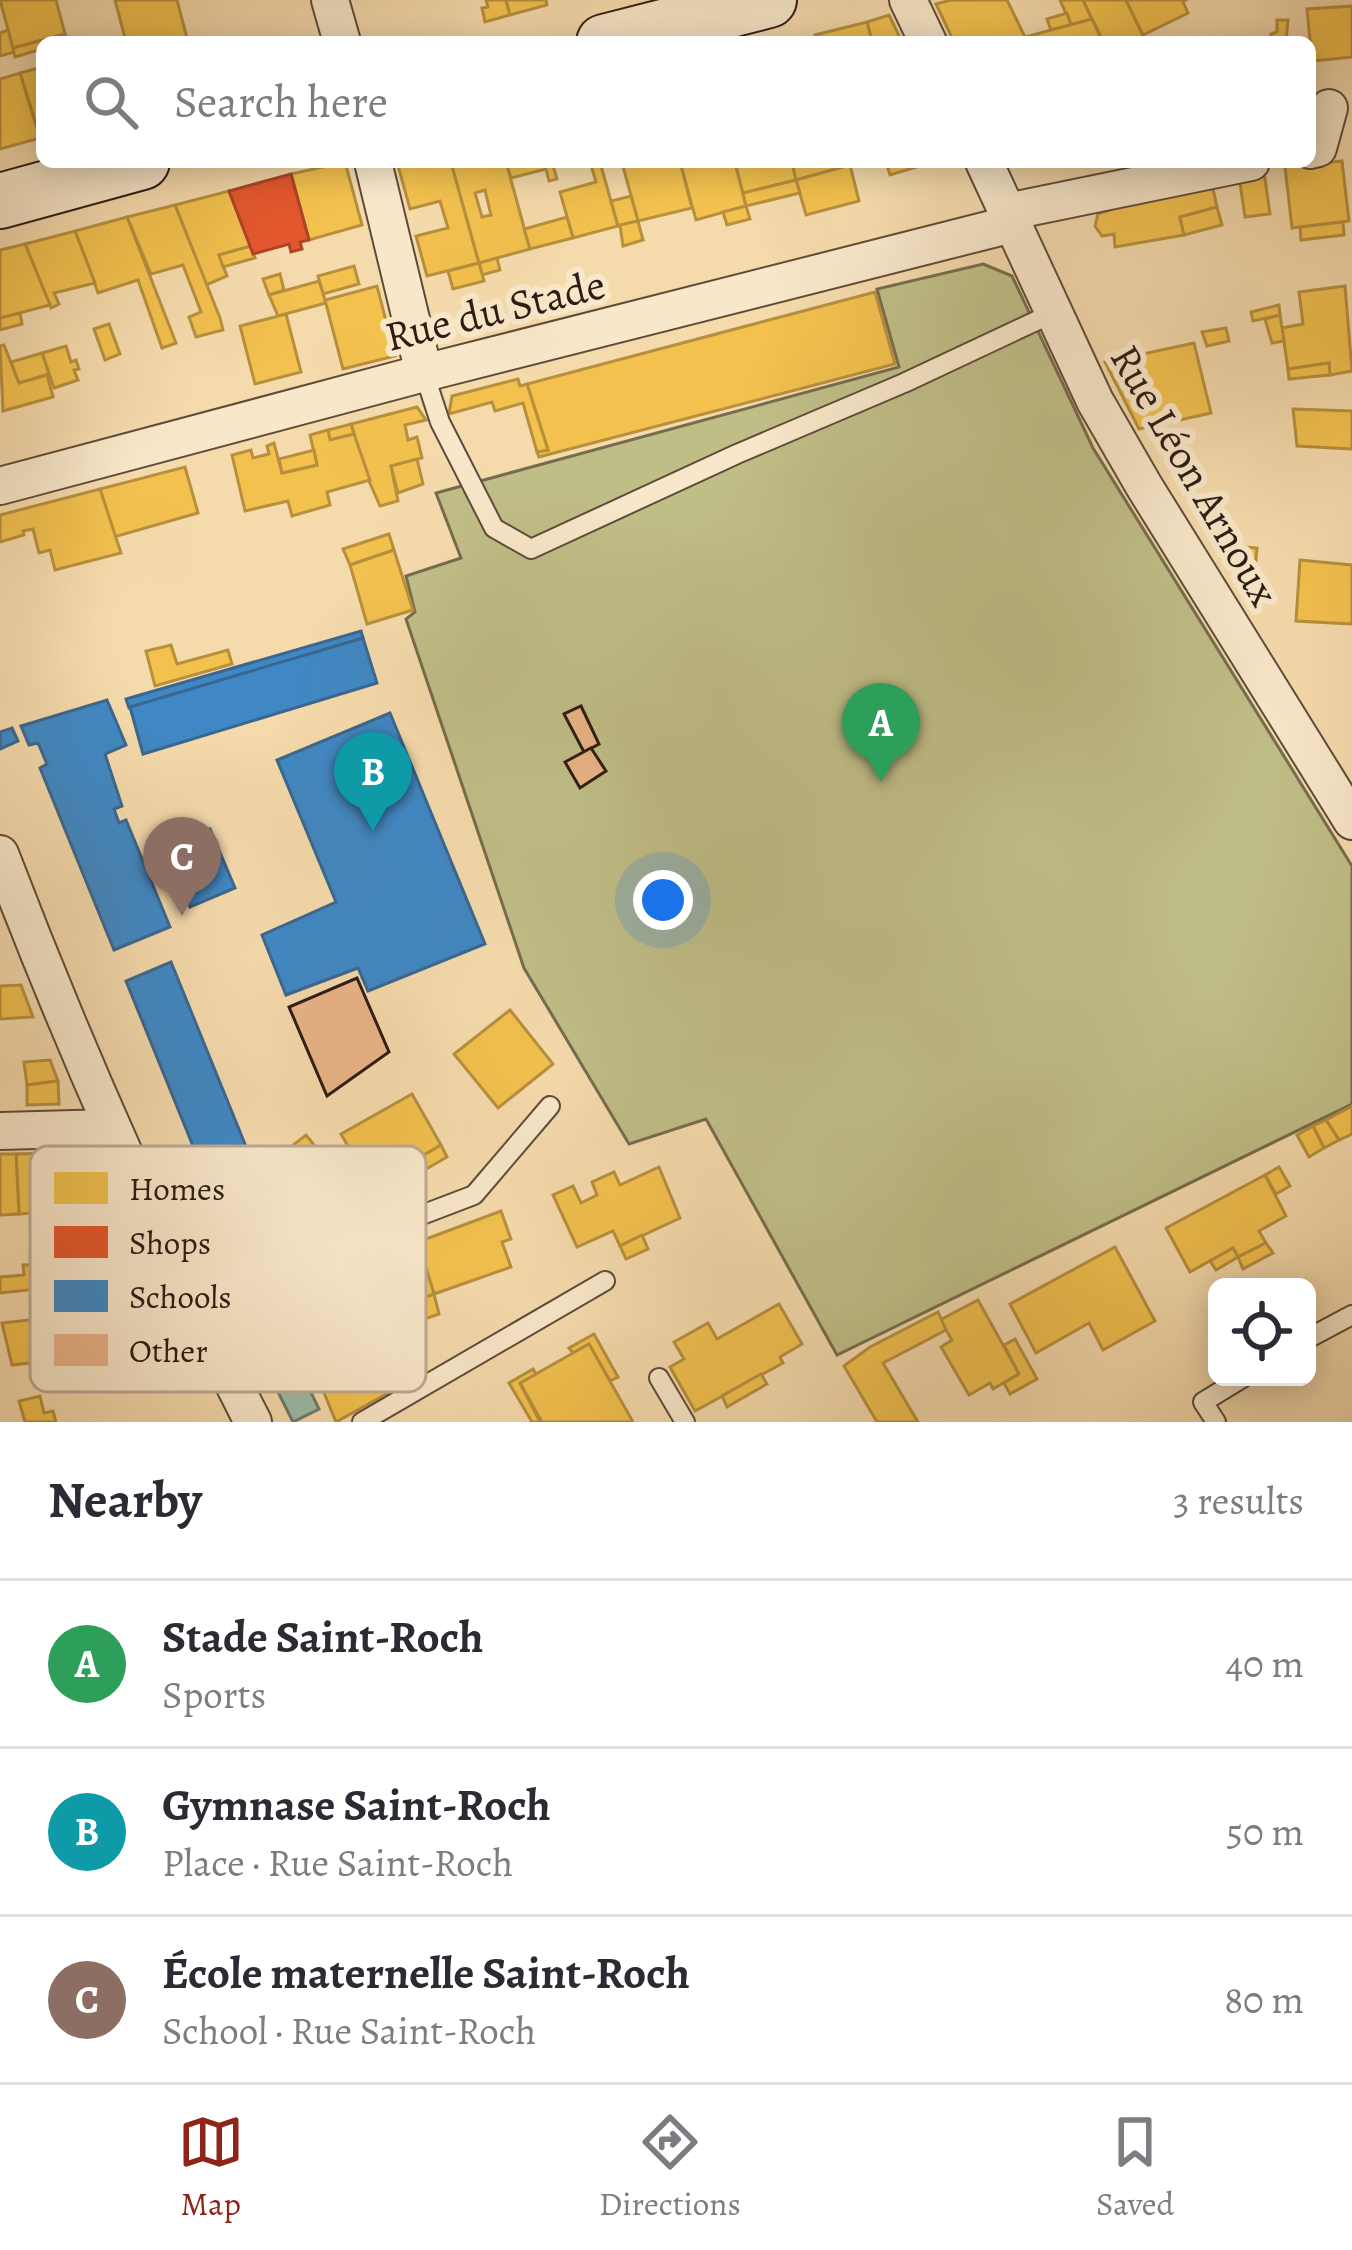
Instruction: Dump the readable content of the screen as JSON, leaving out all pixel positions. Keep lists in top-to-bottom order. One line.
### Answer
{"streets":{"street":["Rue du Stade","Rue Léon Arnoux"]},"crossings":[["Rue du Stade","Rue Léon Arnoux"]],"legend":["Homes","Shops","Schools","Other"],"page":{"search":"Search here","pins":["A","B","C"],"heading":["Nearby","3 results"],"list":[{"mark":"A","name":"Stade Saint-Roch","note":"Sports","value":"40 m"},{"mark":"B","name":"Gymnase Saint-Roch","note":"Place · Rue Saint-Roch","value":"50 m"},{"mark":"C","name":"École maternelle Saint-Roch","note":"School · Rue Saint-Roch","value":"80 m"}],"nav":["Map","Directions","Saved"]}}
